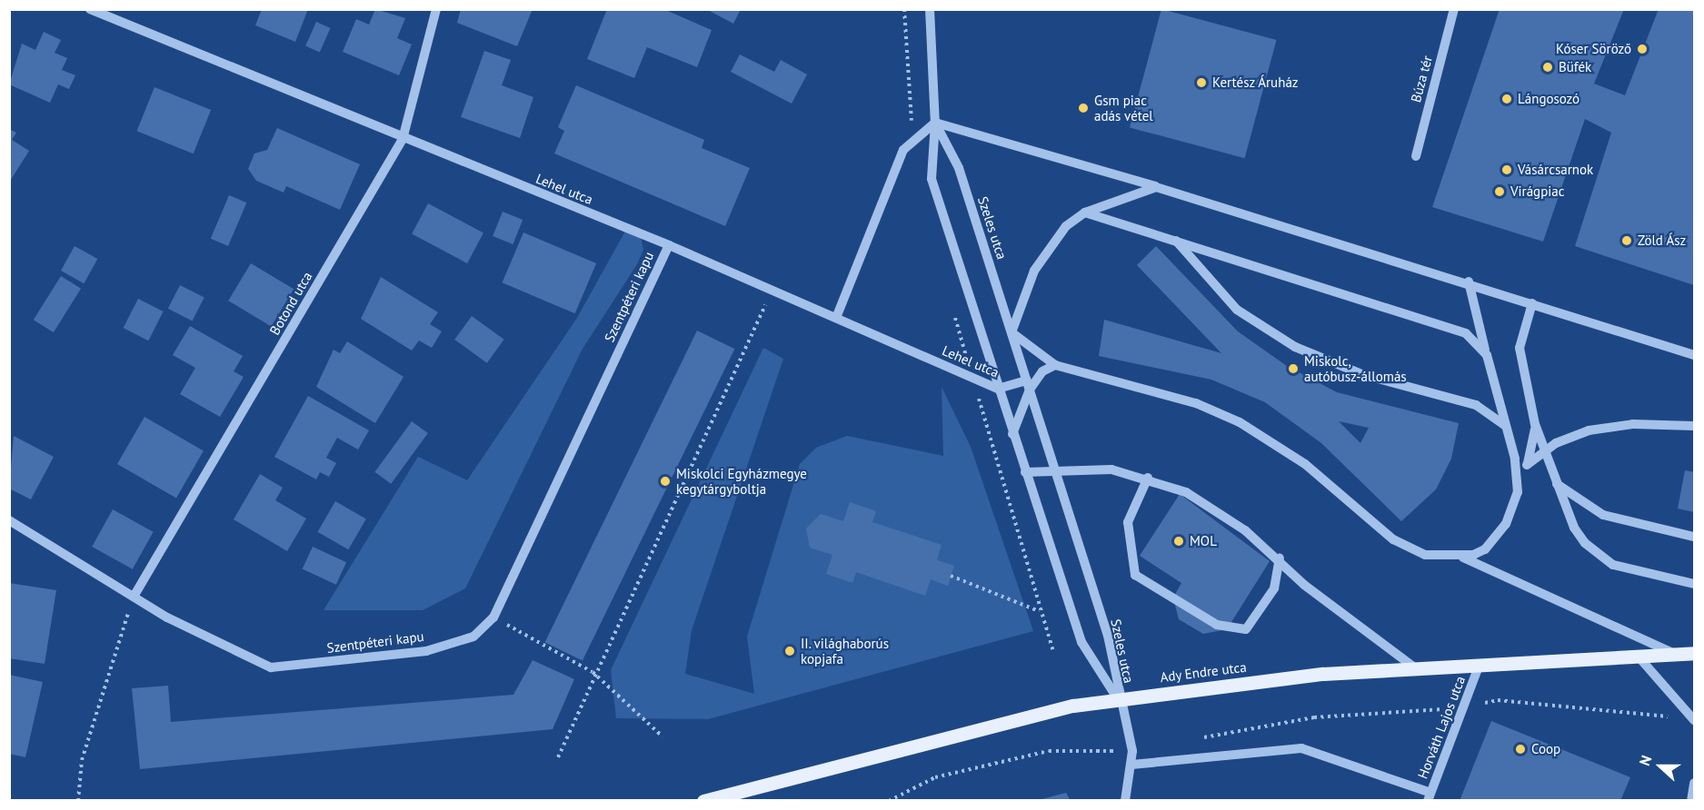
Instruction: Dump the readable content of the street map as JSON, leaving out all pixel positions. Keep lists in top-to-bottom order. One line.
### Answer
{"streets":{"main road":["Ady Endre utca"],"street":["Búza tér","Lehel utca","Szeles utca","Szentpéteri kapu","Botond utca","Horváth Lajos utca"]},"crossings":[["Lehel utca","Szeles utca"],["Lehel utca","Szentpéteri kapu"],["Lehel utca","Botond utca"],["Szeles utca","Ady Endre utca"],["Szentpéteri kapu","Botond utca"],["Ady Endre utca","Horváth Lajos utca"]],"places":["Kóser Söröző","Büfék","Kertész Áruház","Lángosozó","Gsm piac adás vétel","Vásárcsarnok","Virágpiac","Zöld Ász","Miskolc, autóbusz-állomás","Miskolci Egyházmegye kegytárgyboltja","MOL","II. világhaborús kopjafa","Coop"],"north":"left"}
